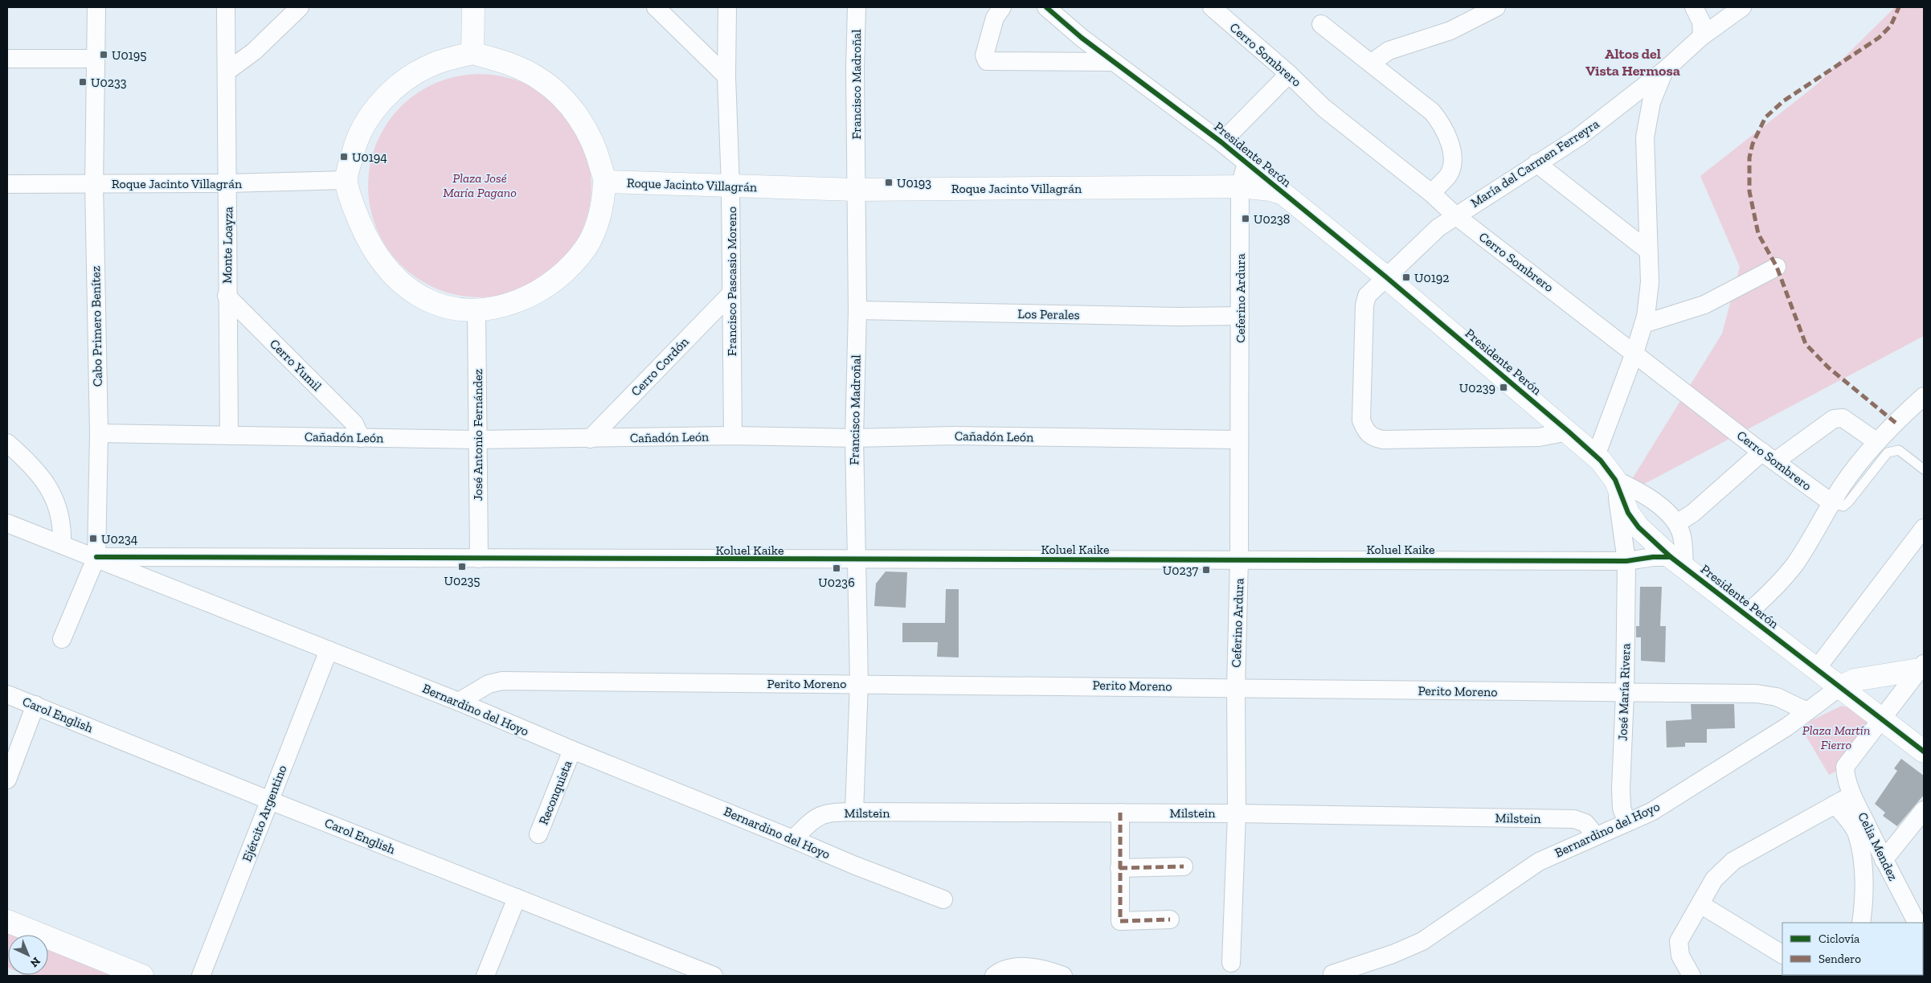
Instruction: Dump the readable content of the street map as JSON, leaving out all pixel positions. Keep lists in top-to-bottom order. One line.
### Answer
{"streets":{"street":["Cerro Sombrero","Francisco Madroñal","Presidente Perón","María del Carmen Ferreyra","Roque Jacinto Villagrán","Monte Loayza","Francisco Pascasio Moreno","Ceferino Ardura","Los Perales","Cabo Primero Benítez","Cerro Yumil","Cerro Cordón","José Antonio Fernández","Cañadón León","Koluel Kaike","Perito Moreno","José María Rivera","Bernardino del Hoyo","Carol English","Reconquista","Milstein","Ejército Argentino","Celia Mendez"]},"crossings":[["Cerro Sombrero","María del Carmen Ferreyra"],["Francisco Madroñal","Roque Jacinto Villagrán"],["Francisco Madroñal","Los Perales"],["Francisco Madroñal","Cañadón León"],["Francisco Madroñal","Koluel Kaike"],["Francisco Madroñal","Perito Moreno"],["Francisco Madroñal","Milstein"],["Presidente Perón","María del Carmen Ferreyra"],["Presidente Perón","Roque Jacinto Villagrán"],["Presidente Perón","Ceferino Ardura"],["Presidente Perón","Koluel Kaike"],["Presidente Perón","José María Rivera"],["Presidente Perón","Bernardino del Hoyo"],["Presidente Perón","Celia Mendez"],["Roque Jacinto Villagrán","Monte Loayza"],["Roque Jacinto Villagrán","Francisco Pascasio Moreno"],["Roque Jacinto Villagrán","Ceferino Ardura"],["Roque Jacinto Villagrán","Cabo Primero Benítez"],["Monte Loayza","Cerro Yumil"],["Monte Loayza","Cañadón León"],["Francisco Pascasio Moreno","Cerro Cordón"],["Francisco Pascasio Moreno","Cañadón León"],["Ceferino Ardura","Los Perales"],["Ceferino Ardura","Cañadón León"],["Ceferino Ardura","Koluel Kaike"],["Ceferino Ardura","Perito Moreno"],["Ceferino Ardura","Milstein"],["Cabo Primero Benítez","Cañadón León"],["Cabo Primero Benítez","Koluel Kaike"],["Cabo Primero Benítez","Bernardino del Hoyo"],["Cerro Yumil","Cañadón León"],["Cerro Cordón","Cañadón León"],["José Antonio Fernández","Cañadón León"],["José Antonio Fernández","Koluel Kaike"],["Koluel Kaike","José María Rivera"],["Koluel Kaike","Bernardino del Hoyo"],["Perito Moreno","José María Rivera"],["Perito Moreno","Bernardino del Hoyo"],["José María Rivera","Bernardino del Hoyo"],["Bernardino del Hoyo","Reconquista"],["Bernardino del Hoyo","Milstein"],["Bernardino del Hoyo","Ejército Argentino"],["Carol English","Ejército Argentino"]],"districts":["Altos del Vista Hermosa"],"parks":["Plaza José María Pagano","Plaza Martín Fierro"],"places":{"transit":["U0195","U0233","U0194","U0193","U0238","U0192","U0239","U0234","U0235","U0236","U0237"]},"legend":["Ciclovía","Sendero"],"north":"bottom right"}
